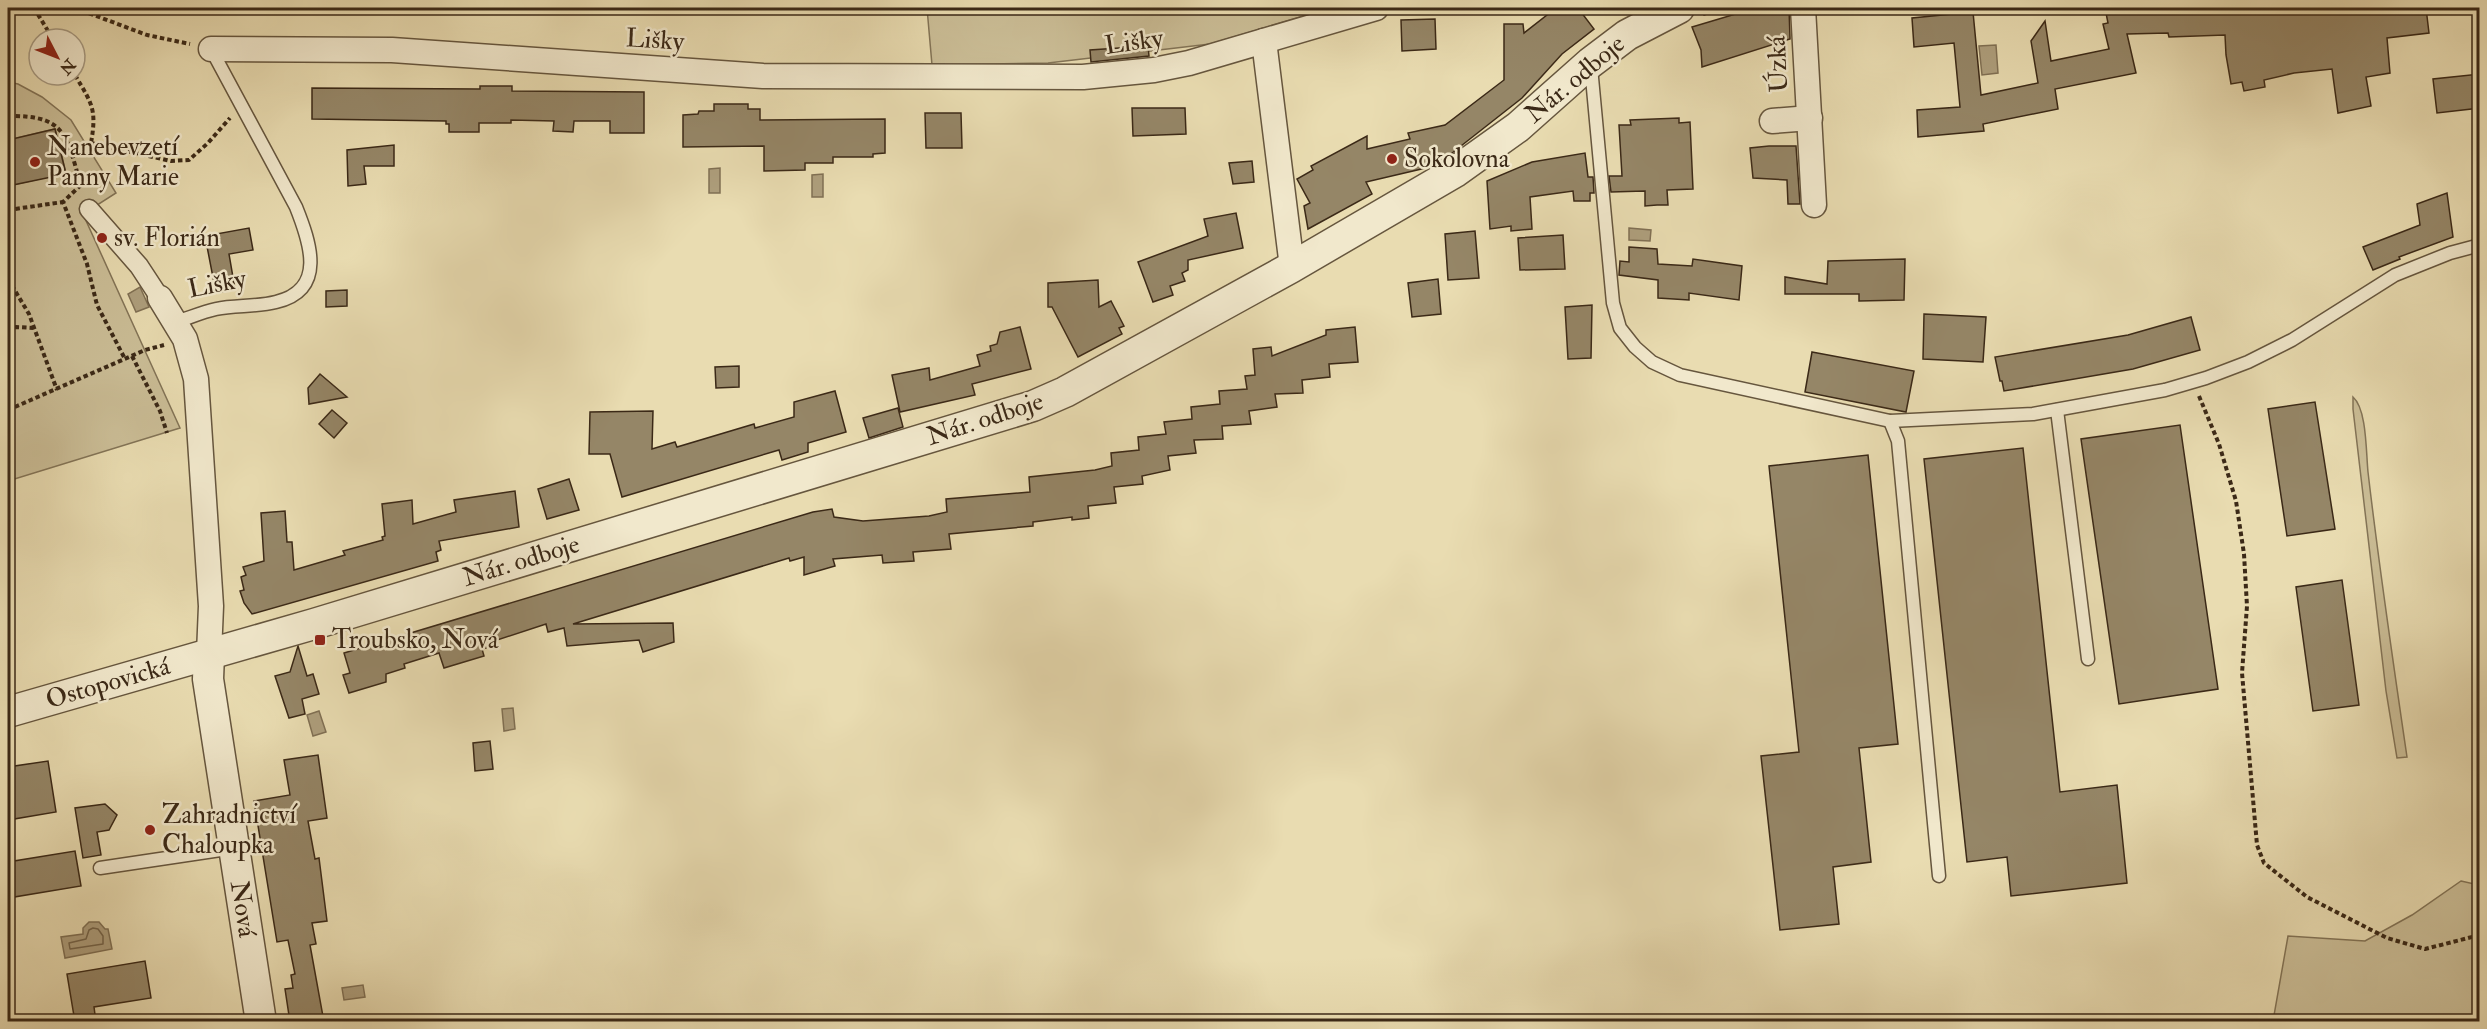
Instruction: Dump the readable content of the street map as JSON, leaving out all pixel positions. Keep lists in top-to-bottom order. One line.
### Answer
{"streets":{"street":["Lišky","Úzká","Nár. odboje","Ostopovická","Nová"]},"crossings":[["Nár. odboje","Ostopovická"],["Nár. odboje","Nová"],["Ostopovická","Nová"]],"places":{"other":["Sokolovna","Nanebevzetí Panny Marie","sv. Florián","Zahradnictví Chaloupka"],"transit":["Troubsko, Nová"]},"north":"bottom right"}
